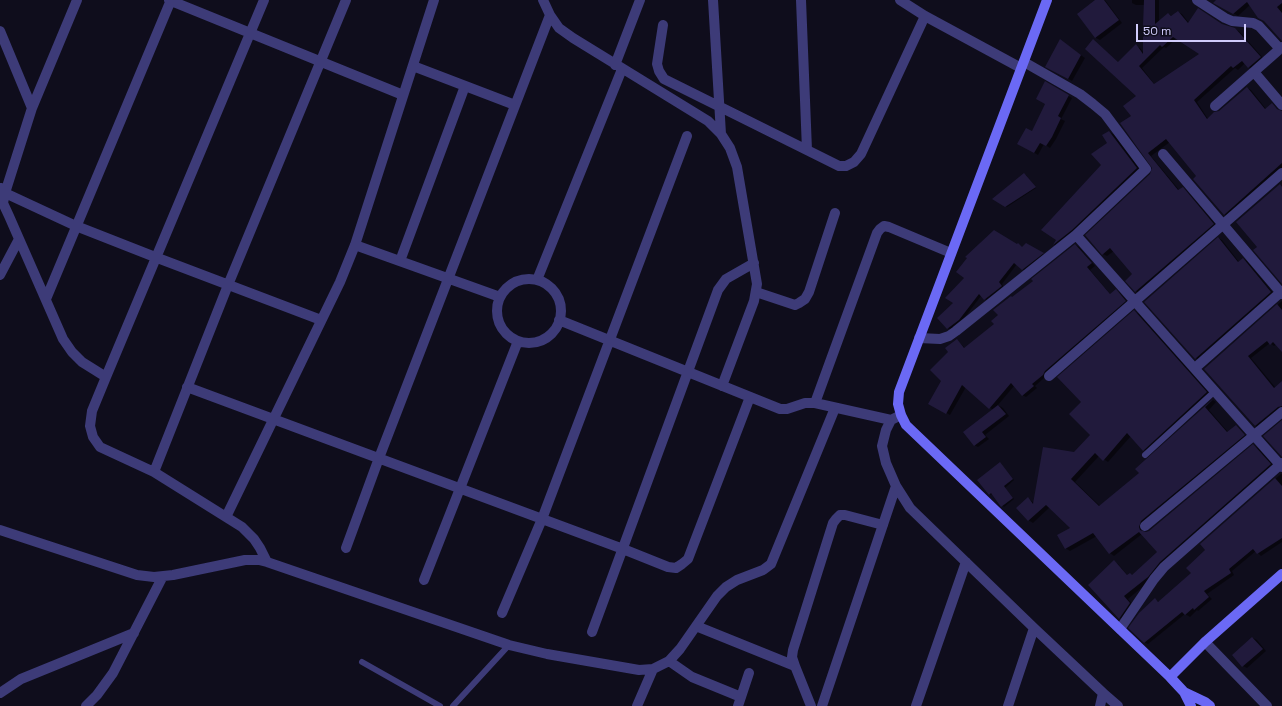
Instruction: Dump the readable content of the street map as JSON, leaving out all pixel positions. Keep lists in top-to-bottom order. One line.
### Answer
{"scale_bar":"50 m"}
